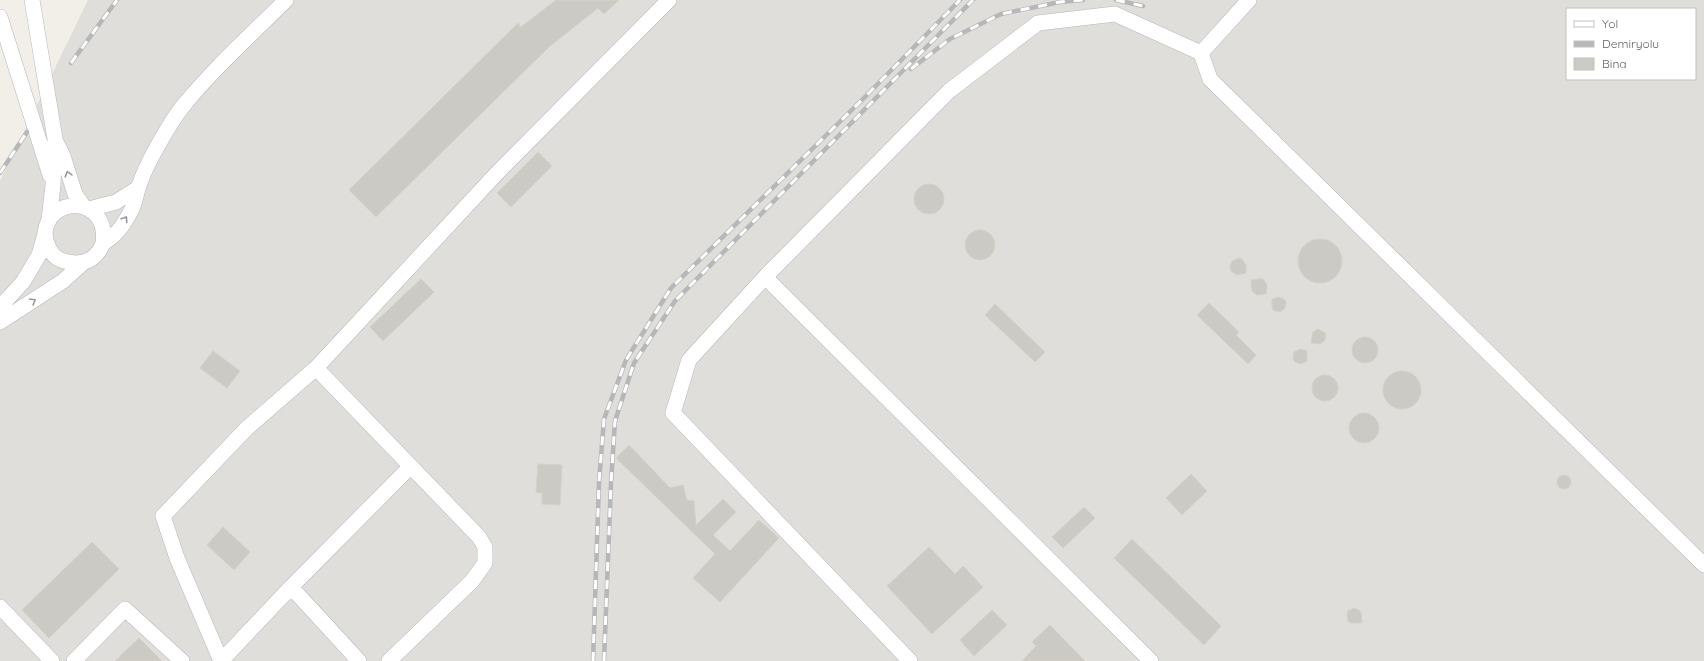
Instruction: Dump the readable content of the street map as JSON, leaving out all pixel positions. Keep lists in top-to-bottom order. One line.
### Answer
{"legend":["Yol","Demiryolu","Bina"]}
